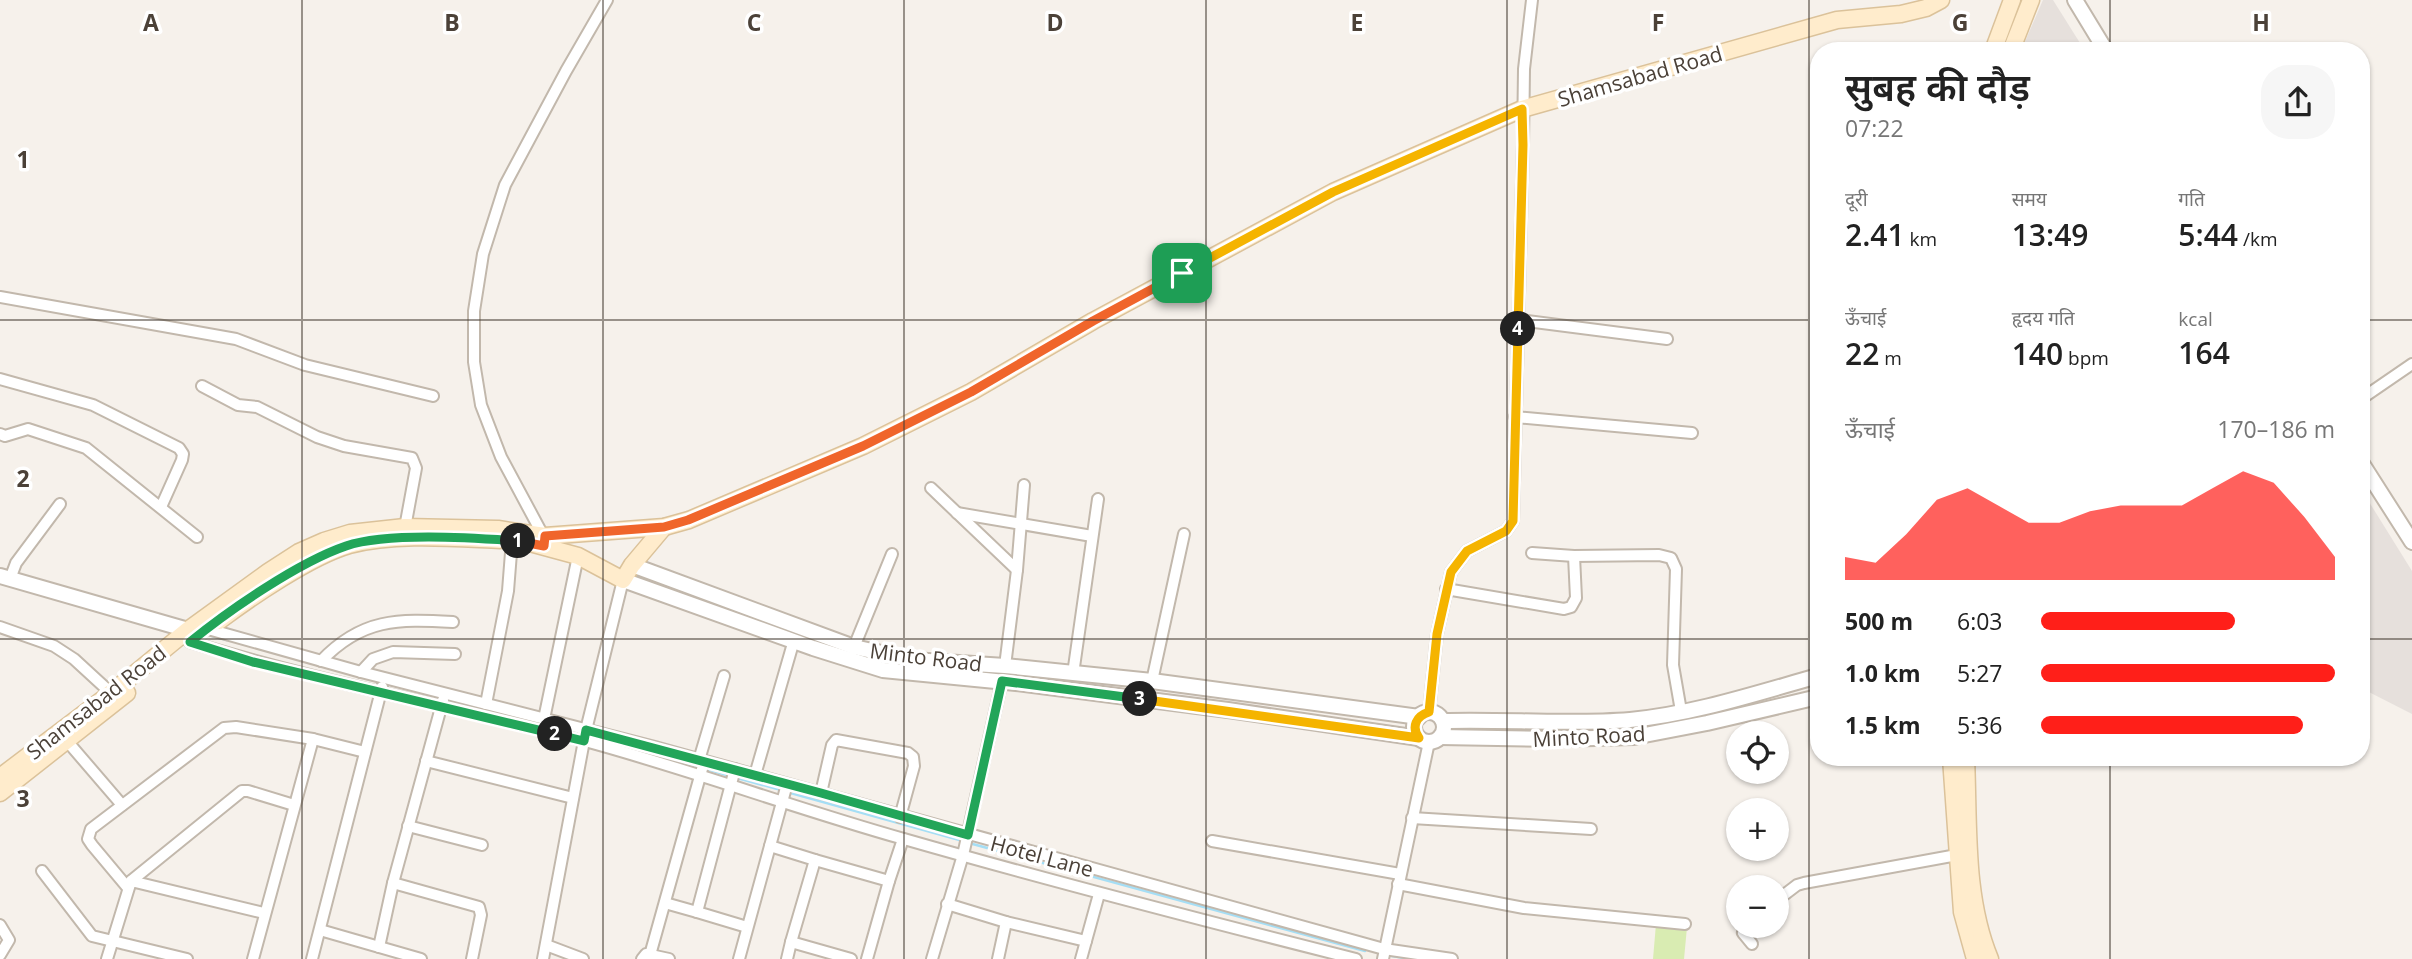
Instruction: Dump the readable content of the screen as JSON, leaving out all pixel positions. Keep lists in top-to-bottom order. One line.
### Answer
{"streets":{"main road":["Shamsabad Road","Minto Road"],"street":["Hotel Lane"]},"crossings":[["Shamsabad Road","Minto Road"]],"page":{"heading":["सुबह की दौड़","07:22"],"stats":[["दूरी","2.41 km"],["समय","13:49"],["गति","5:44 /km"],["ऊँचाई","22 m"],["हृदय गति","140 bpm"],["kcal","164"]],"pins":["4","1","3","2"],"chart":["ऊँचाई","170–186 m"],"list":[{"name":"500 m","note":"6:03"},{"name":"1.0 km","note":"5:27"},{"name":"1.5 km","note":"5:36"}],"map_buttons":["+","−"]},"grid":{"columns":["A","B","C","D","E","F","G","H"],"rows":["1","2","3"]}}
